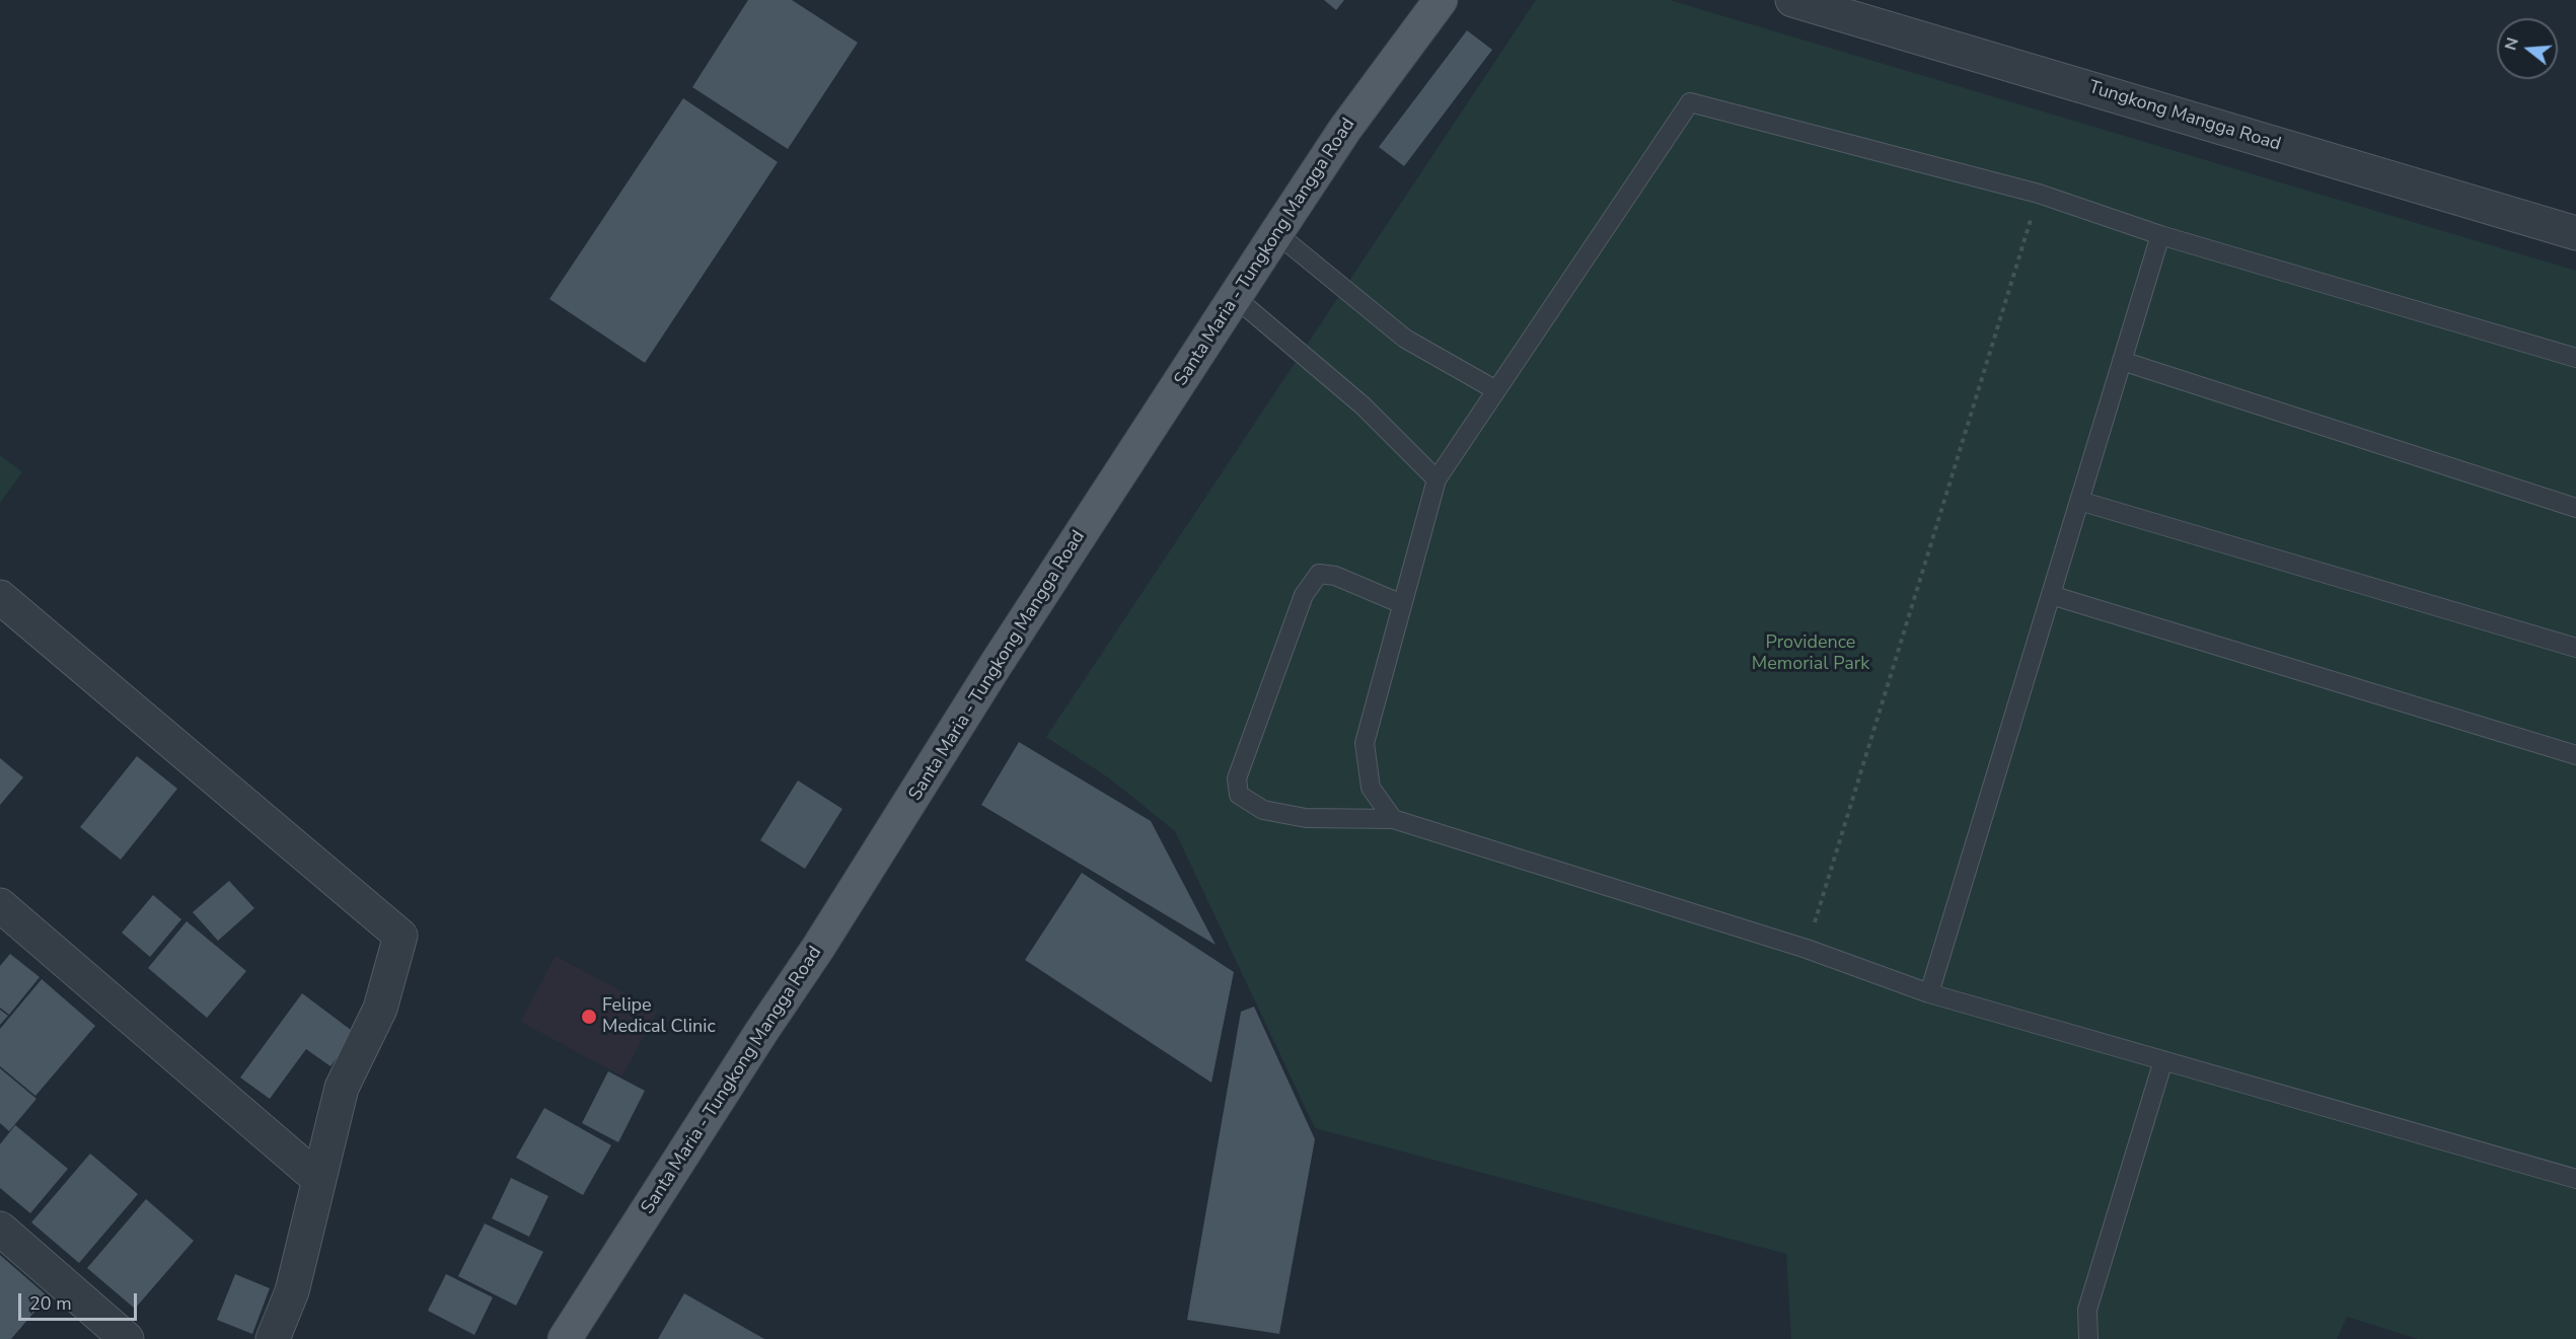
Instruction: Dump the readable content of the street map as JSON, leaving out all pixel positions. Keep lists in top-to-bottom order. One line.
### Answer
{"streets":{"main road":["Santa Maria - Tungkong Mangga Road"],"street":["Tungkong Mangga Road"]},"parks":["Providence Memorial Park"],"places":["Felipe Medical Clinic"],"scale_bar":"20 m","north":"left"}
